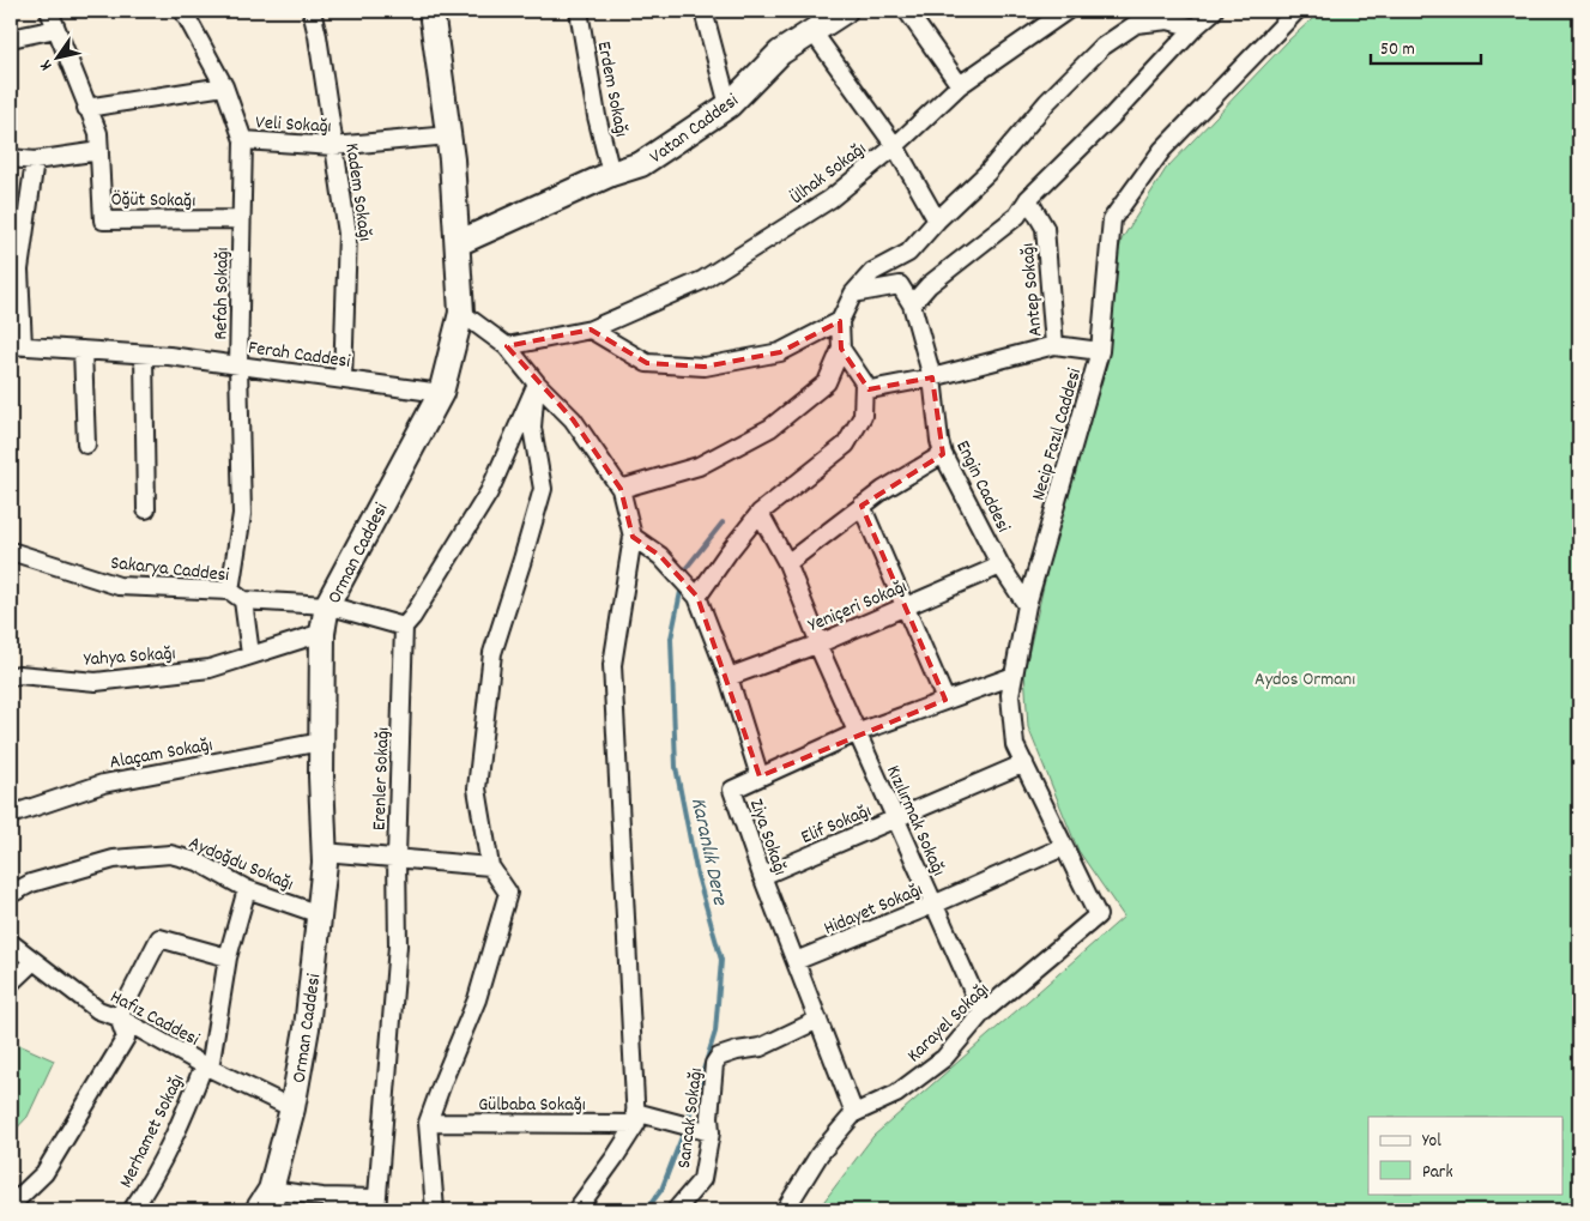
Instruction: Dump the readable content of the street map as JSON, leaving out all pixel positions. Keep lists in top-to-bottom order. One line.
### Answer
{"streets":{"street":["Erdem Sokağı","Veli Sokağı","Vatan Caddesi","Ülhak Sokağı","Kadem Sokağı","Öğüt Sokağı","Antep Sokağı","Refah Sokağı","Ferah Caddesi","Necip Fazıl Caddesi","Engin Caddesi","Orman Caddesi","Sakarya Caddesi","Yeniçeri Sokağı","Yahya Sokağı","Alaçam Sokağı","Erenler Sokağı","Kızılırmak Sokağı","Elif Sokağı","Ziya Sokağı","Aydoğdu Sokağı","Hidayet Sokağı","Hafız Caddesi","Karayel Sokağı","Gülbaba Sokağı","Sancak Sokağı","Merhamet Sokağı"]},"crossings":[["Erdem Sokağı","Vatan Caddesi"],["Veli Sokağı","Kadem Sokağı"],["Veli Sokağı","Refah Sokağı"],["Veli Sokağı","Orman Caddesi"],["Vatan Caddesi","Orman Caddesi"],["Kadem Sokağı","Ferah Caddesi"],["Öğüt Sokağı","Refah Sokağı"],["Refah Sokağı","Ferah Caddesi"],["Refah Sokağı","Sakarya Caddesi"],["Ferah Caddesi","Orman Caddesi"],["Necip Fazıl Caddesi","Engin Caddesi"],["Necip Fazıl Caddesi","Elif Sokağı"],["Necip Fazıl Caddesi","Ziya Sokağı"],["Necip Fazıl Caddesi","Hidayet Sokağı"],["Necip Fazıl Caddesi","Karayel Sokağı"],["Engin Caddesi","Yeniçeri Sokağı"],["Orman Caddesi","Sakarya Caddesi"],["Orman Caddesi","Yahya Sokağı"],["Orman Caddesi","Alaçam Sokağı"],["Orman Caddesi","Aydoğdu Sokağı"],["Orman Caddesi","Hafız Caddesi"],["Sakarya Caddesi","Erenler Sokağı"],["Yeniçeri Sokağı","Kızılırmak Sokağı"],["Kızılırmak Sokağı","Elif Sokağı"],["Kızılırmak Sokağı","Ziya Sokağı"],["Kızılırmak Sokağı","Hidayet Sokağı"],["Kızılırmak Sokağı","Karayel Sokağı"],["Elif Sokağı","Ziya Sokağı"],["Ziya Sokağı","Hidayet Sokağı"],["Ziya Sokağı","Karayel Sokağı"],["Ziya Sokağı","Sancak Sokağı"],["Aydoğdu Sokağı","Merhamet Sokağı"],["Hafız Caddesi","Merhamet Sokağı"],["Gülbaba Sokağı","Sancak Sokağı"]],"water":["Karanlık Dere"],"parks":["Aydos Ormanı"],"legend":["Yol","Park"],"scale_bar":"50 m","north":"bottom left"}
